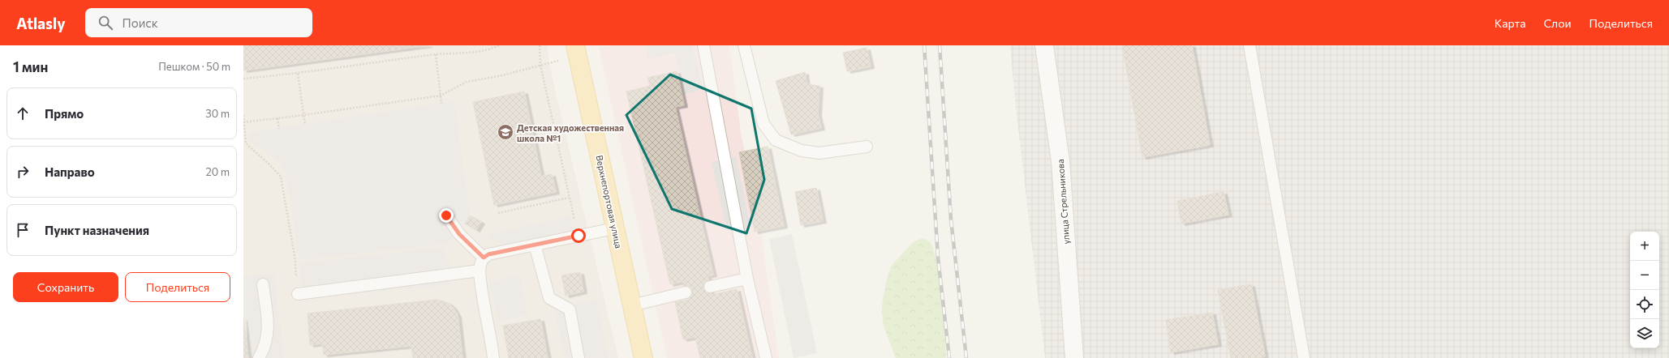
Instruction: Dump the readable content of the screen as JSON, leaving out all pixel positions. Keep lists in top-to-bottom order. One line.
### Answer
{"streets":{"main road":["Верхнепортовая улица"],"street":["улица Стрельникова"]},"places":{"school or university":["Детская художественная школа №1"]},"page":{"header":"Atlasly","search":"Поиск","nav":["Карта","Слои","Поделиться"],"heading":["1 мин","Пешком · 50 m"],"list":[["Прямо","30 m"],["Направо","20 m"],"Пункт назначения"],"map_buttons":["+","−"],"buttons":["Сохранить","Поделиться"]}}
